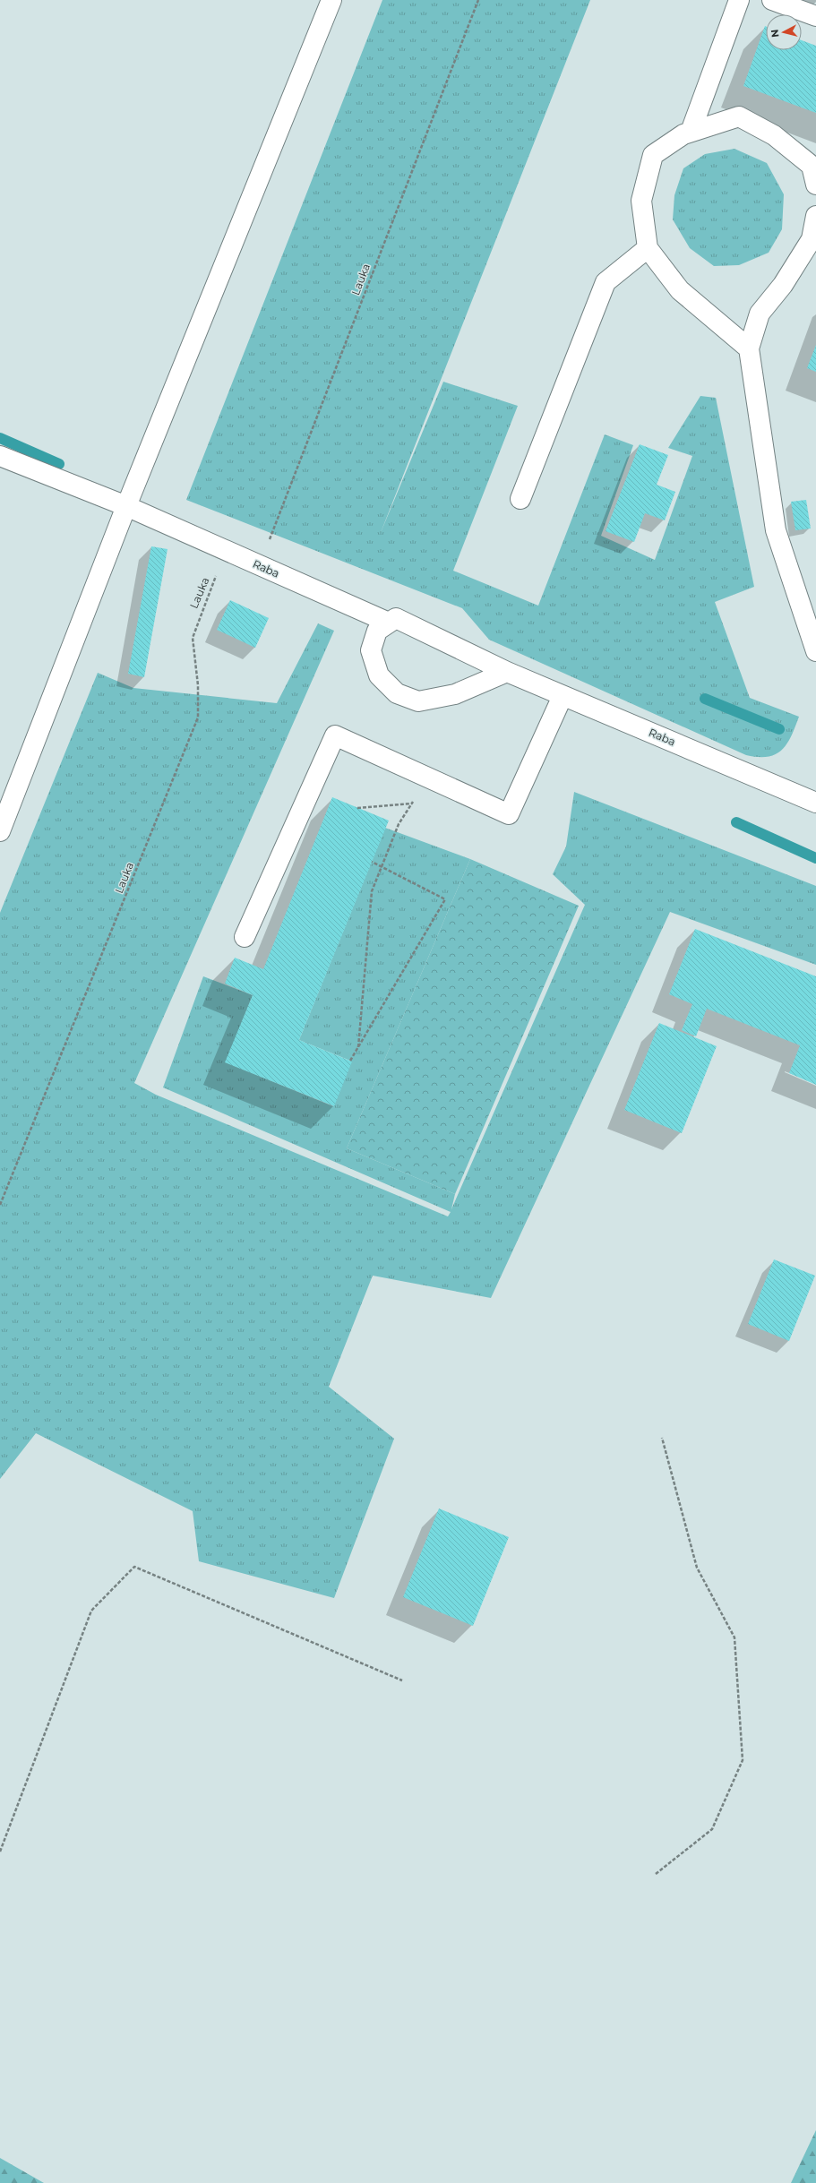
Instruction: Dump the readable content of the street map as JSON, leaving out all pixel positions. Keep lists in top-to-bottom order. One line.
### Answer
{"streets":{"street":["Raba"],"path":["Lauka"]},"crossings":[["Lauka","Raba"]],"north":"left"}
